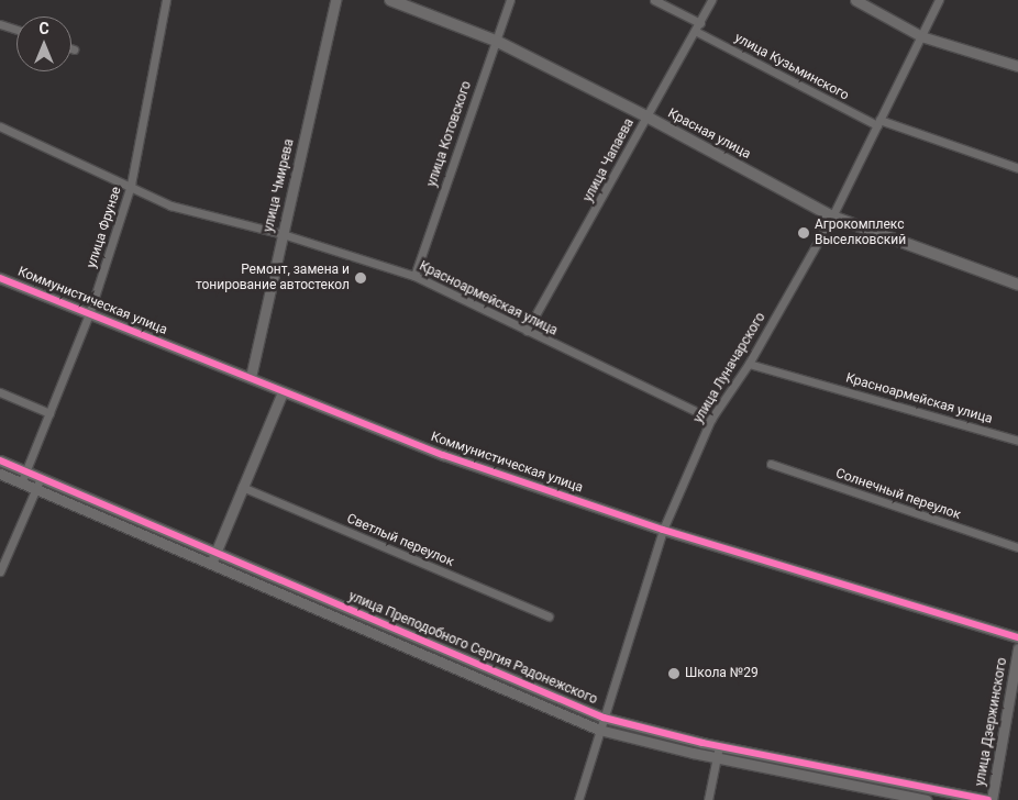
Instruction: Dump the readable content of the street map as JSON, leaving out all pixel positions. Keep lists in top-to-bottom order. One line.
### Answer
{"streets":{"main road":["Красная улица"],"street":["улица Кузьминского","улица Котовского","улица Чапаева","улица Чмирева","улица Фрунзе","Красноармейская улица","Коммунистическая улица","улица Луначарского","Солнечный переулок","Светлый переулок","улица Преподобного Сергия Радонежского","улица Дзержинского"]},"crossings":[["улица Кузьминского","улица Чапаева"],["улица Кузьминского","улица Луначарского"],["улица Котовского","Красная улица"],["улица Котовского","Красноармейская улица"],["Красная улица","улица Чапаева"],["Красная улица","улица Луначарского"],["улица Чапаева","Красноармейская улица"],["улица Чмирева","Красноармейская улица"],["улица Чмирева","Коммунистическая улица"],["улица Фрунзе","Красноармейская улица"],["улица Фрунзе","Коммунистическая улица"],["улица Фрунзе","улица Преподобного Сергия Радонежского"],["Красноармейская улица","улица Луначарского"],["Коммунистическая улица","улица Луначарского"],["улица Луначарского","улица Преподобного Сергия Радонежского"],["улица Преподобного Сергия Радонежского","улица Дзержинского"]],"places":["Агрокомплекс Выселковский","Ремонт, замена и тонирование автостекол","Школа №29"],"north":"top"}
